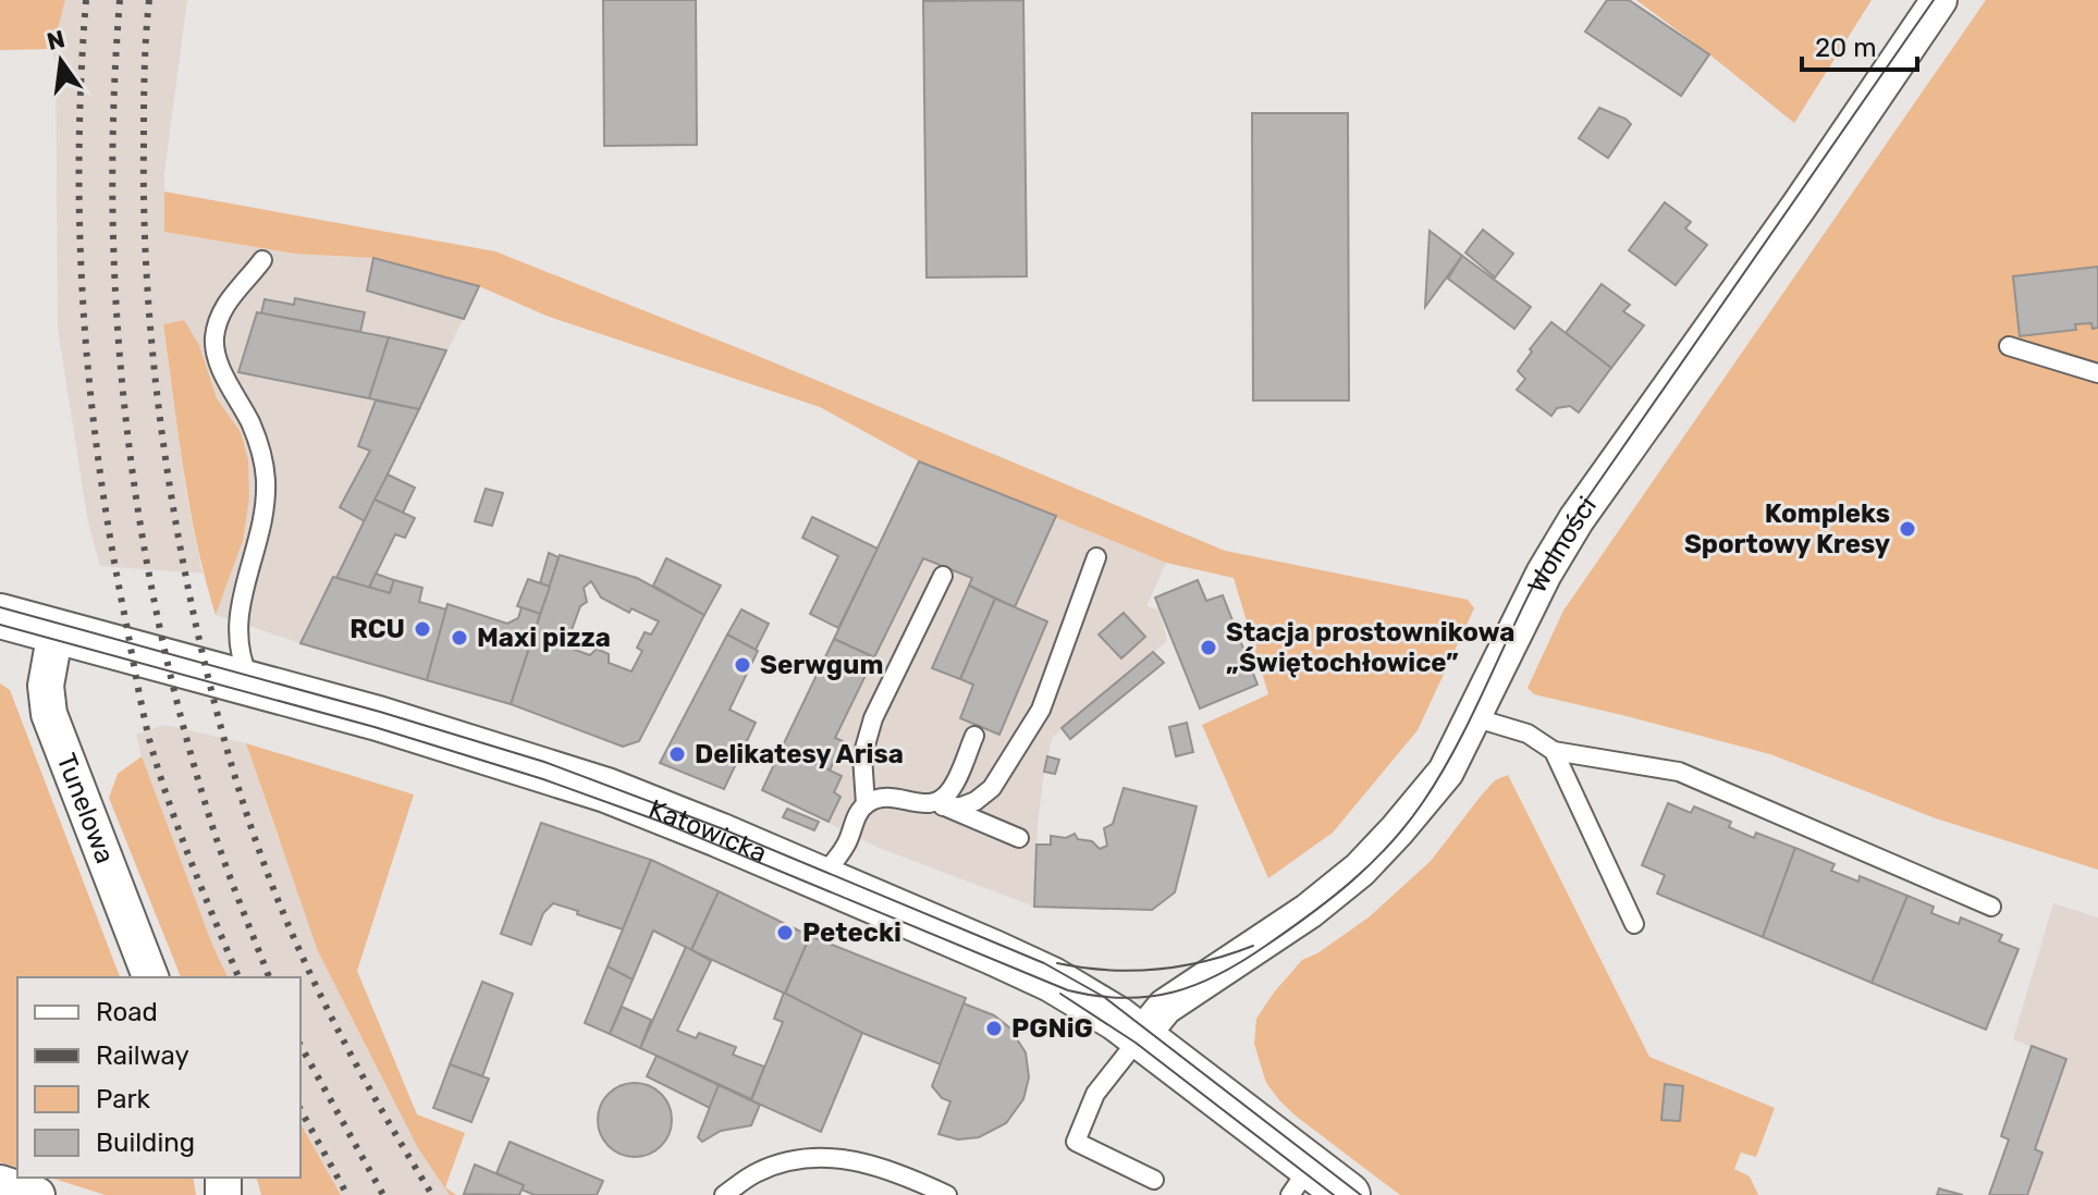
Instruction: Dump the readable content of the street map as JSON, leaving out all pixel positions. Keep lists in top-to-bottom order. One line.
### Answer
{"streets":{"street":["Wolności","Tunelowa","Katowicka"]},"crossings":[["Wolności","Katowicka"],["Tunelowa","Katowicka"]],"places":["Kompleks Sportowy Kresy","RCU","Maxi pizza","Stacja prostownikowa „Świętochłowice”","Serwgum","Delikatesy Arisa","Petecki","PGNiG"],"legend":["Road","Railway","Park","Building"],"scale_bar":"20 m","north":"top"}
